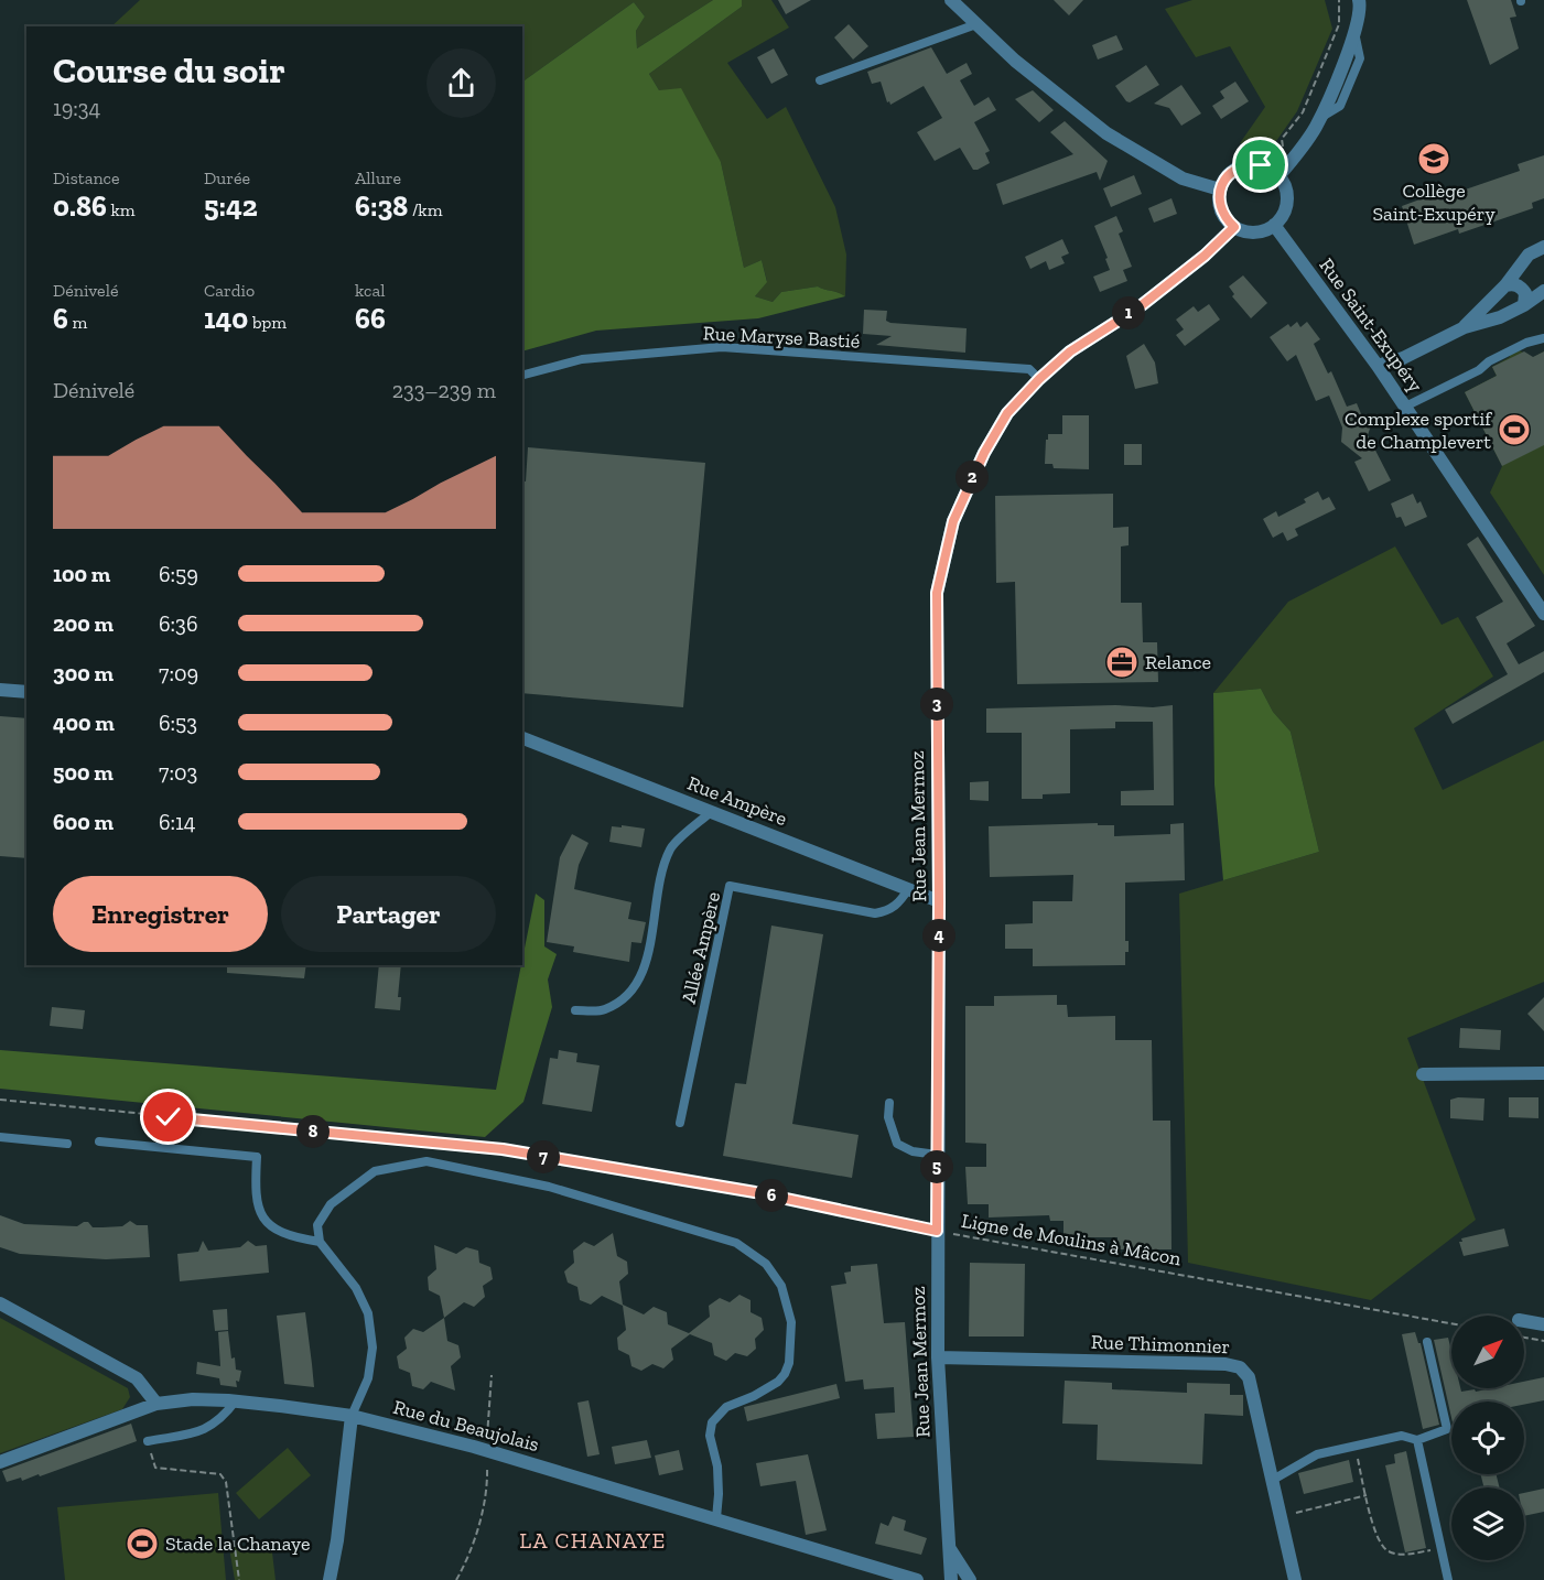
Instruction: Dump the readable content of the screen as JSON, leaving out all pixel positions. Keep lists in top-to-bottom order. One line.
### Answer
{"streets":{"street":["Rue Saint-Exupéry","Rue Ampère","Rue Jean Mermoz","Rue Thimonnier","Rue du Beaujolais"],"lane":["Rue Maryse Bastié","Allée Ampère"],"path":["Ligne de Moulins à Mâcon"]},"crossings":[["Rue Saint-Exupéry","Rue Jean Mermoz"],["Rue Maryse Bastié","Rue Jean Mermoz"],["Rue Ampère","Rue Jean Mermoz"],["Rue Ampère","Allée Ampère"],["Rue Jean Mermoz","Ligne de Moulins à Mâcon"],["Rue Jean Mermoz","Rue Thimonnier"]],"districts":["LA CHANAYE"],"places":{"school or university":["Collège Saint-Exupéry"],"sports":["Complexe sportif de Champlevert","Stade la Chanaye"],"office":["Relance"]},"north":"top right","page":{"heading":["Course du soir","19:34"],"stats":[["Distance","0.86 km"],["Durée","5:42"],["Allure","6:38 /km"],["Dénivelé","6 m"],["Cardio","140 bpm"],["kcal","66"]],"pins":["1","2","3","4","8","7","5","6"],"chart":["Dénivelé","233–239 m"],"list":[{"name":"100 m","note":"6:59"},{"name":"200 m","note":"6:36"},{"name":"300 m","note":"7:09"},{"name":"400 m","note":"6:53"},{"name":"500 m","note":"7:03"},{"name":"600 m","note":"6:14"}],"buttons":["Enregistrer","Partager"]}}
